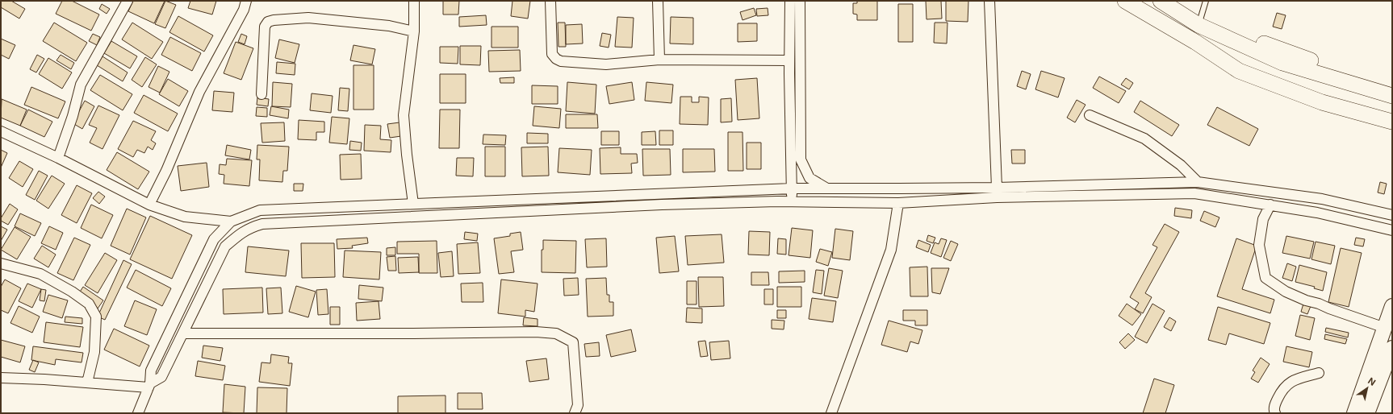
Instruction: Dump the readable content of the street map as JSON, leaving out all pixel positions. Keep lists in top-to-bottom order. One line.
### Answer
{"north":"top right"}
